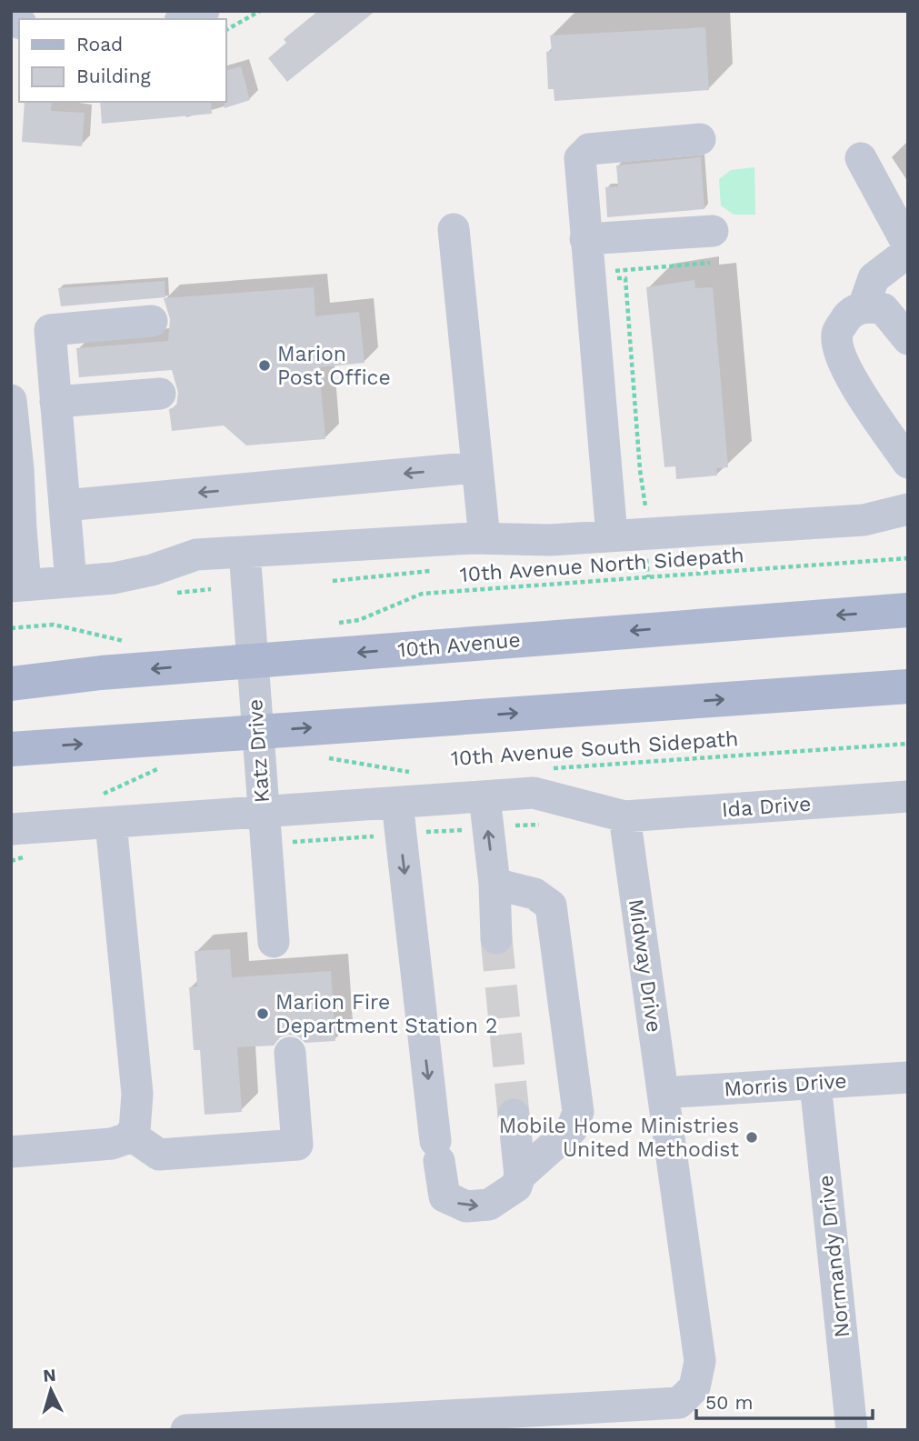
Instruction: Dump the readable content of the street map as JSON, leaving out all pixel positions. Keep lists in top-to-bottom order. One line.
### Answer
{"streets":{"main road":["10th Avenue"],"street":["Katz Drive","Ida Drive","Midway Drive","Morris Drive","Normandy Drive"],"path":["10th Avenue North Sidepath","10th Avenue South Sidepath"]},"crossings":[["10th Avenue","Katz Drive"],["Ida Drive","Midway Drive"],["Midway Drive","Morris Drive"],["Morris Drive","Normandy Drive"]],"places":["Marion Post Office","Marion Fire Department Station 2","Mobile Home Ministries United Methodist"],"legend":["Road","Building"],"scale_bar":"50 m","north":"top"}
